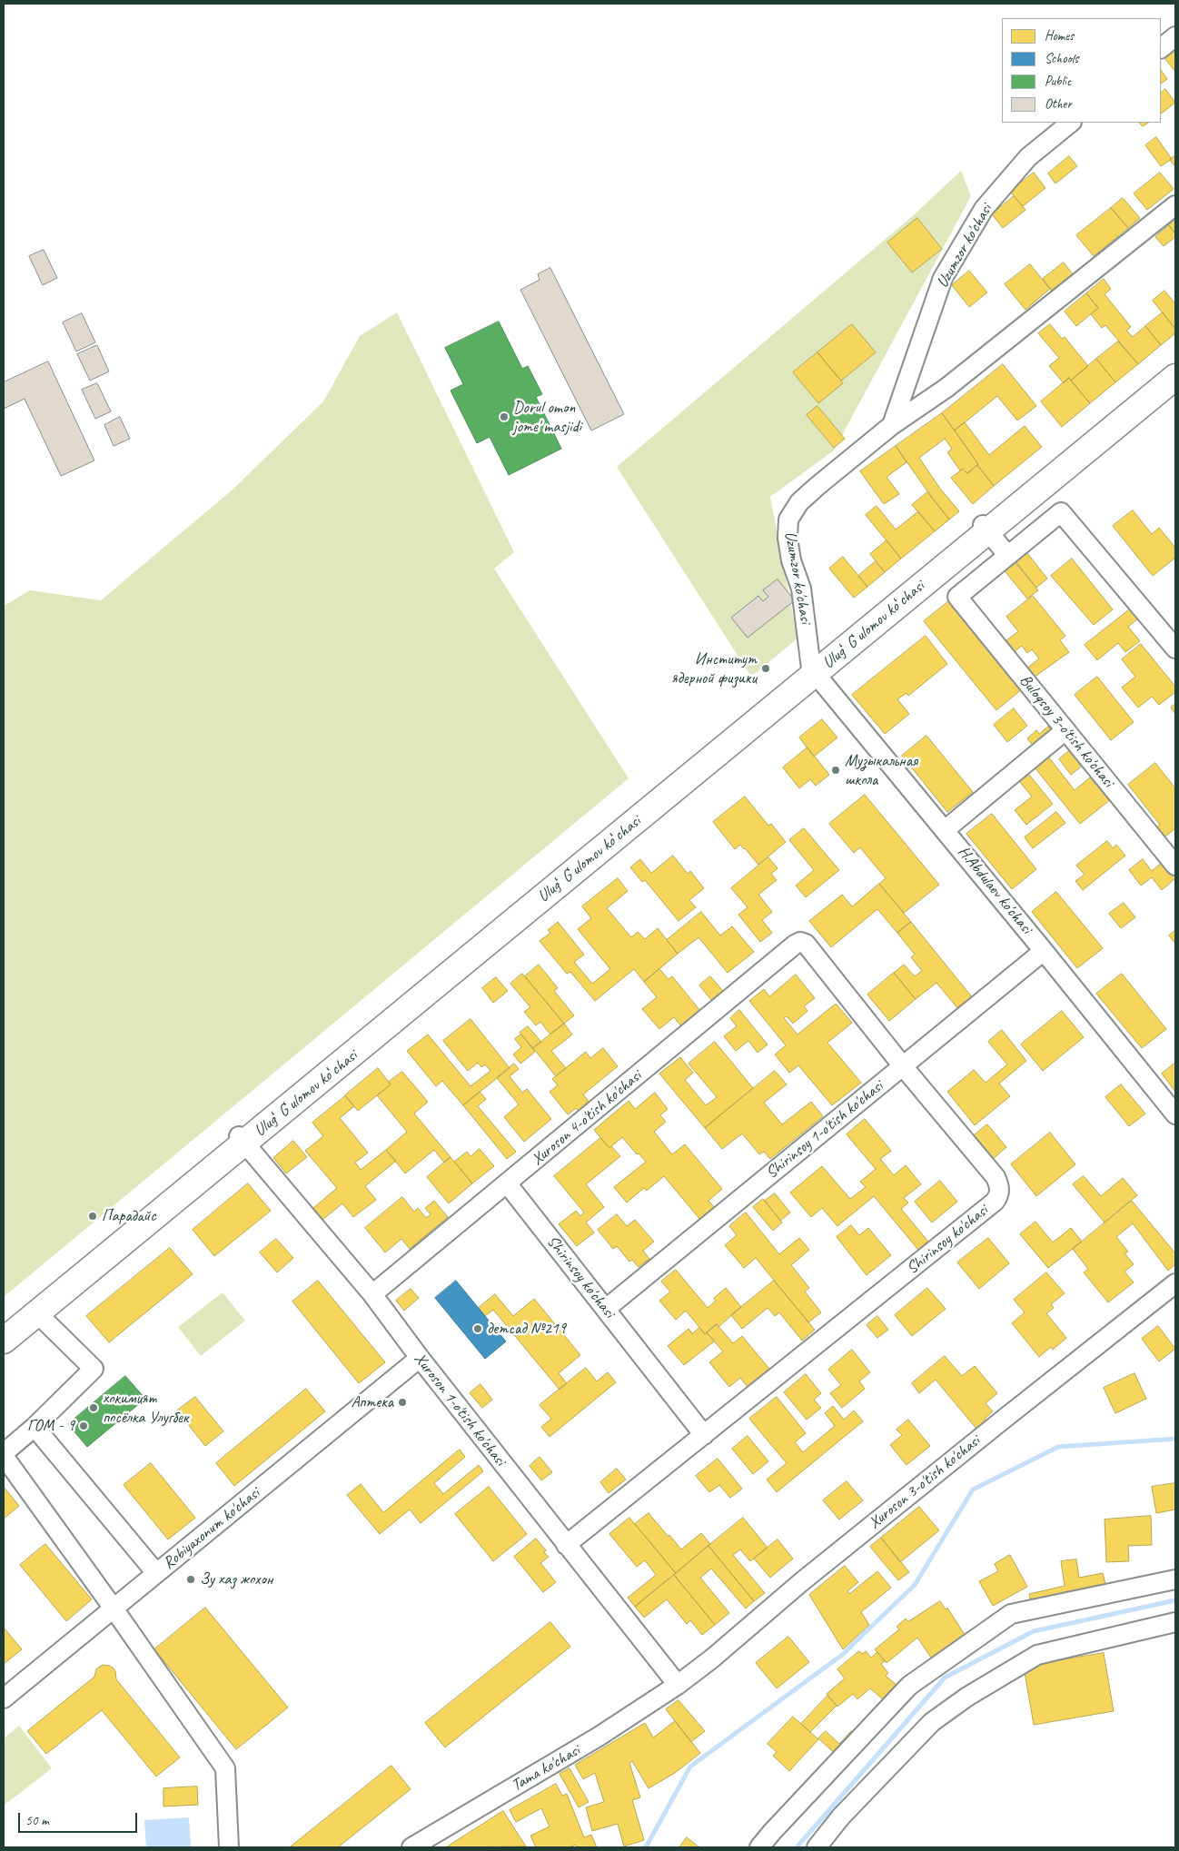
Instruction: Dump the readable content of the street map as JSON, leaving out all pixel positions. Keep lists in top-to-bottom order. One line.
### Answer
{"streets":{"main road":["Ulugʻ Gʻulomov koʻchasi"],"street":["Uzumzor ko'chasi","Buloqsoy 3-o'tish ko'chasi","H.Abdulaev ko'chasi","Xuroson 4-o'tish ko'chasi","Shirinsoy 1-o'tish ko'chasi","Shirinsoy ko'chasi","Хuroson 1-o'tish ko'chasi","Xuroson 3-o'tish ko'chasi","Robiyaxonum ko'chasi","Tama ko'chasi"]},"crossings":[["Uzumzor ko'chasi","Ulugʻ Gʻulomov koʻchasi"],["Uzumzor ko'chasi","H.Abdulaev ko'chasi"],["Ulugʻ Gʻulomov koʻchasi","H.Abdulaev ko'chasi"],["Ulugʻ Gʻulomov koʻchasi","Хuroson 1-o'tish ko'chasi"],["H.Abdulaev ko'chasi","Shirinsoy 1-o'tish ko'chasi"],["Xuroson 4-o'tish ko'chasi","Shirinsoy ko'chasi"],["Xuroson 4-o'tish ko'chasi","Хuroson 1-o'tish ko'chasi"],["Shirinsoy 1-o'tish ko'chasi","Shirinsoy ko'chasi"],["Shirinsoy ko'chasi","Хuroson 1-o'tish ko'chasi"],["Хuroson 1-o'tish ko'chasi","Xuroson 3-o'tish ko'chasi"],["Хuroson 1-o'tish ko'chasi","Robiyaxonum ko'chasi"],["Хuroson 1-o'tish ko'chasi","Tama ko'chasi"],["Xuroson 3-o'tish ko'chasi","Tama ko'chasi"]],"places":["Dorul omon jome' masjidi","Институт ядерной физики","Музыкальная школа","Парадайс","детсад №219","Аптека","хокимият посёлка Улугбек","ГОМ - 9","Зу хаз жохон"],"legend":["Homes","Schools","Public","Other"],"scale_bar":"50 m"}
